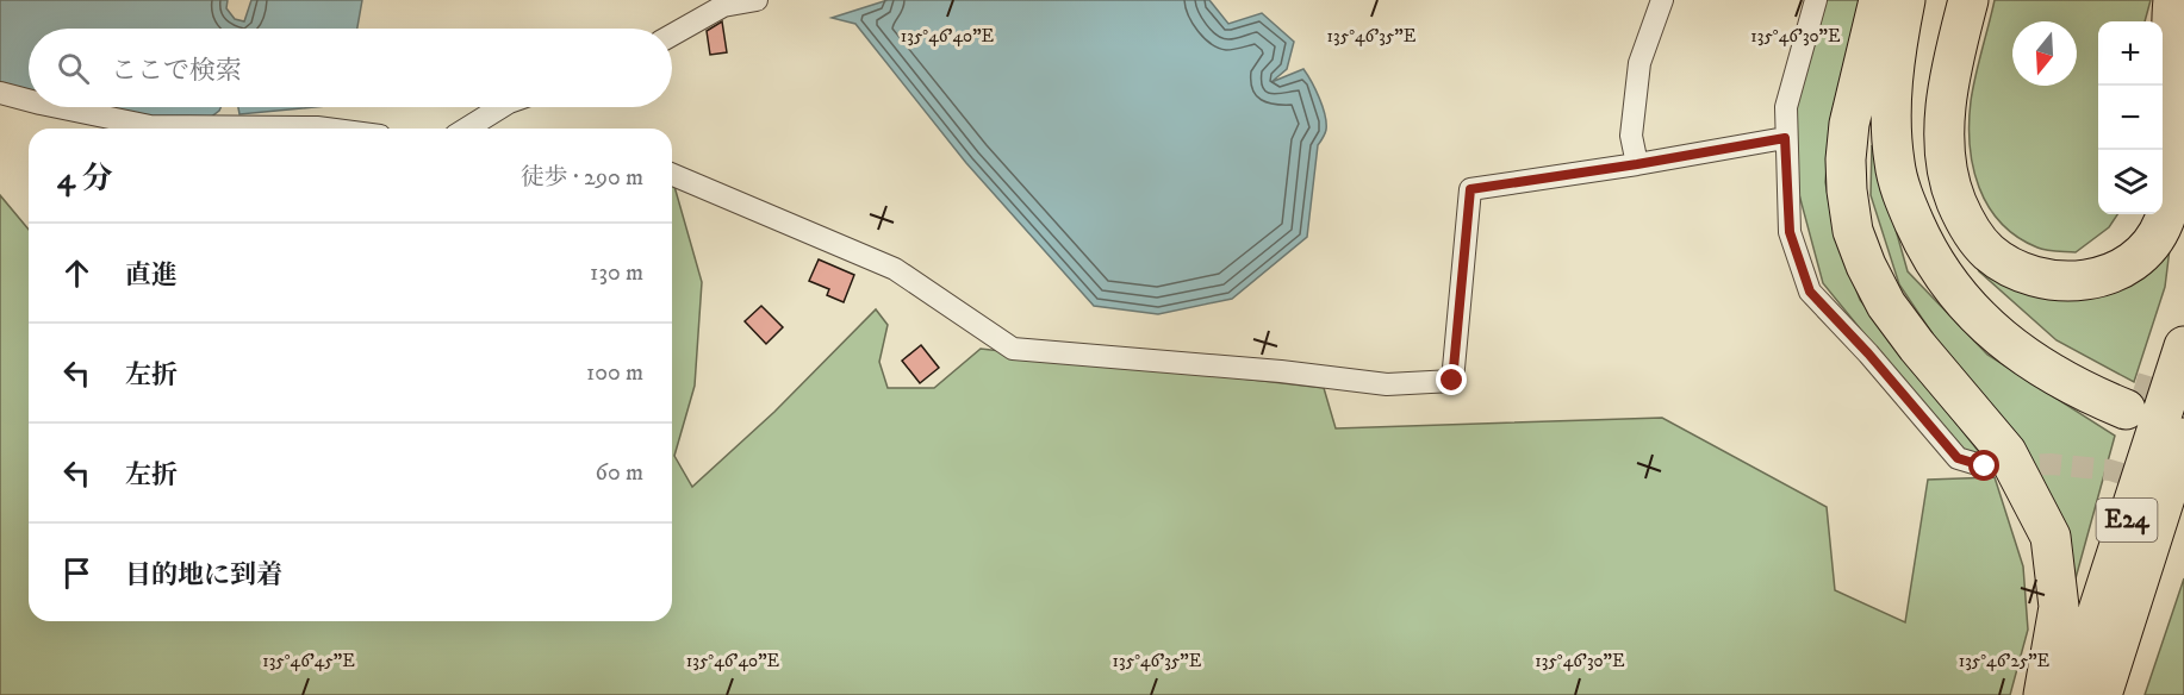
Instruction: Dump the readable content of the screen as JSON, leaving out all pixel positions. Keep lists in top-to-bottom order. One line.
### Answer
{"streets":{"highway":["E24"]},"north":"bottom","page":{"map_buttons":["+","−"],"search":"ここで検索","heading":["4 分","徒歩 · 290 m"],"list":[["直進","130 m"],["左折","100 m"],["左折","60 m"],"目的地に到着"]},"coordinates":["135°46'40\"E","135°46'35\"E","135°46'30\"E","135°46'45\"E","135°46'25\"E"]}
